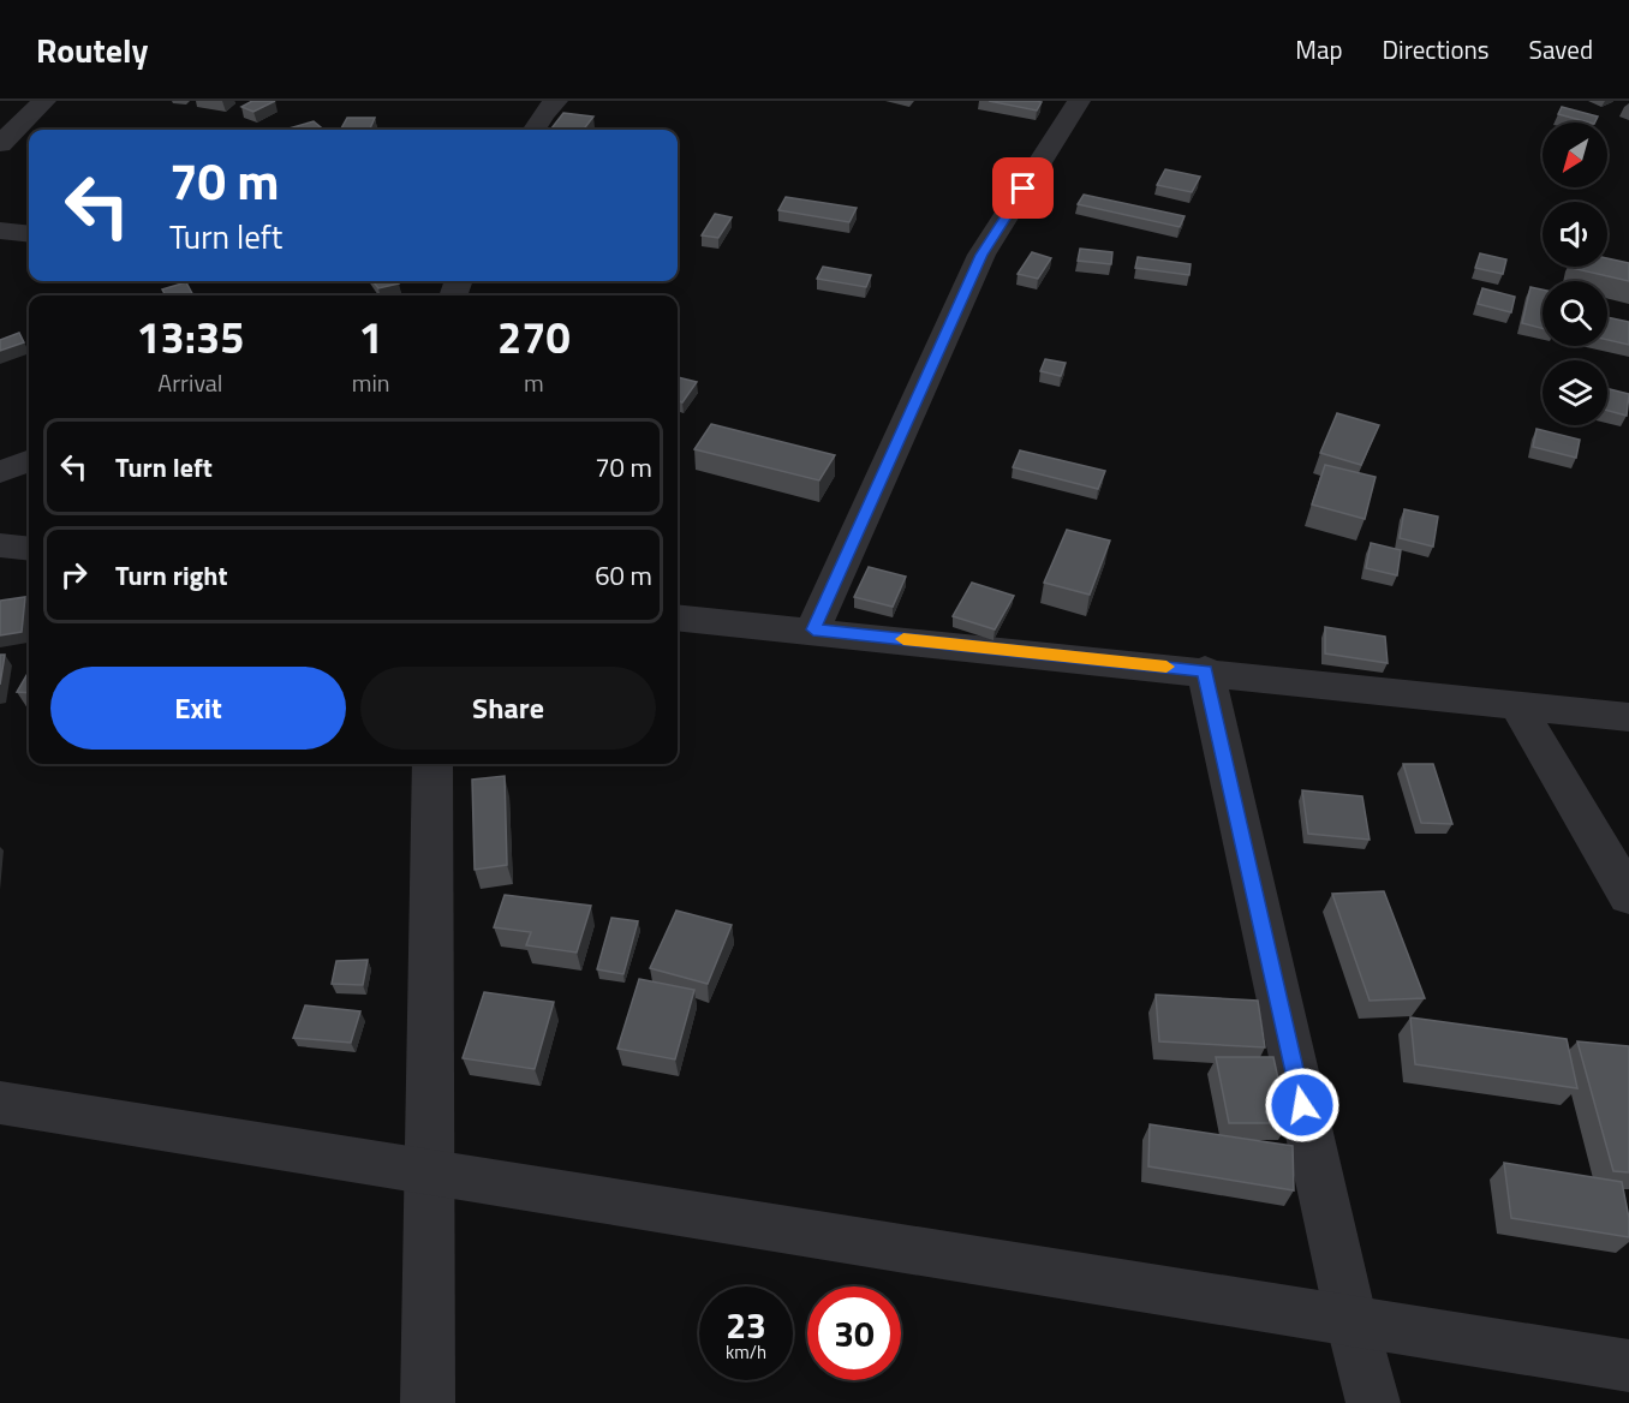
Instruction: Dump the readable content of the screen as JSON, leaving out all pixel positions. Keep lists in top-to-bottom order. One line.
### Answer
{"north":"bottom left","page":{"header":"Routely","nav":["Map","Directions","Saved"],"turn":["70 m","Turn left"],"eta":["13:35","Arrival","1","min","270","m"],"list":[{"name":"Turn left","value":"70 m"},{"name":"Turn right","value":"60 m"}],"buttons":["Exit","Share"],"speed":"23 km/h","limit":"30"}}
